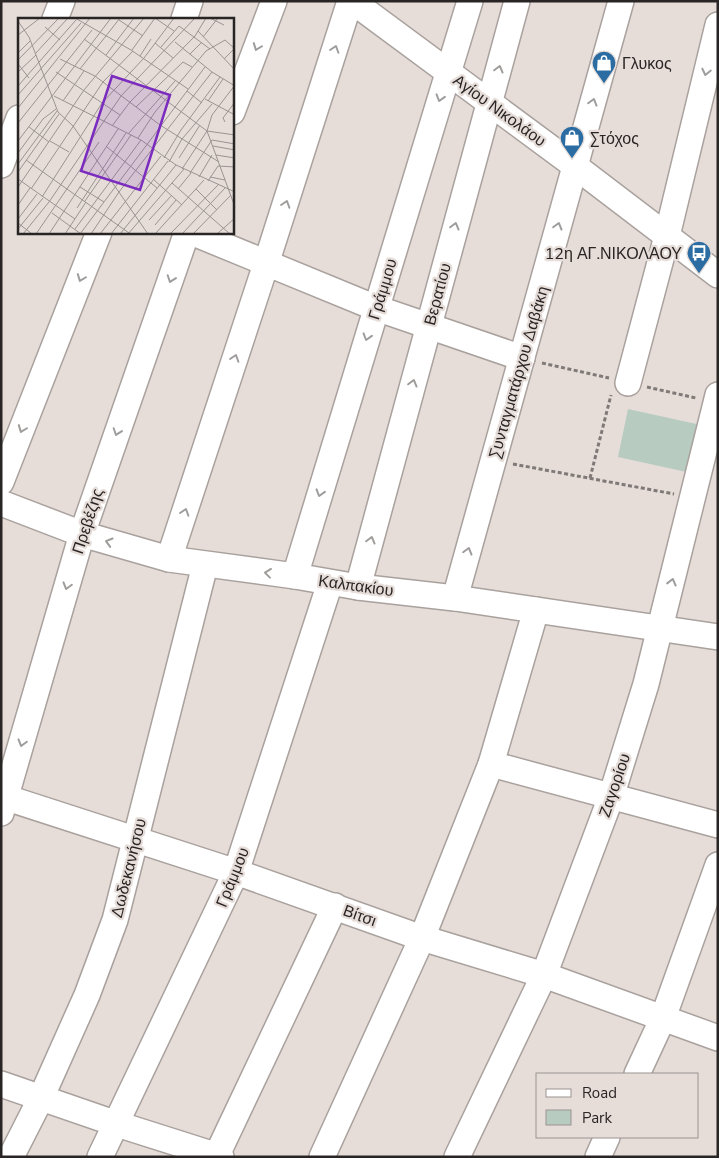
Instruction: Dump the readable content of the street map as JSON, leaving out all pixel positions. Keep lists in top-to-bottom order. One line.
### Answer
{"streets":{"street":["Αγίου Νικολάου","Γράμμου","Βερατίου","Συνταγματάρχου Δαβάκη","Πρεβέζης","Καλπακίου","Ζαγορίου","Δωδεκανήσου","Βίτσι"]},"crossings":[["Αγίου Νικολάου","Γράμμου"],["Αγίου Νικολάου","Βερατίου"],["Αγίου Νικολάου","Συνταγματάρχου Δαβάκη"],["Γράμμου","Καλπακίου"],["Γράμμου","Βίτσι"],["Βερατίου","Καλπακίου"],["Συνταγματάρχου Δαβάκη","Καλπακίου"],["Πρεβέζης","Καλπακίου"],["Πρεβέζης","Βίτσι"],["Καλπακίου","Ζαγορίου"],["Καλπακίου","Δωδεκανήσου"],["Ζαγορίου","Βίτσι"],["Δωδεκανήσου","Βίτσι"]],"places":{"shop":["Γλυκος","Στόχος"],"bus stop":["12η ΑΓ.ΝΙΚΟΛΑΟΥ"]},"legend":["Road","Park"]}
